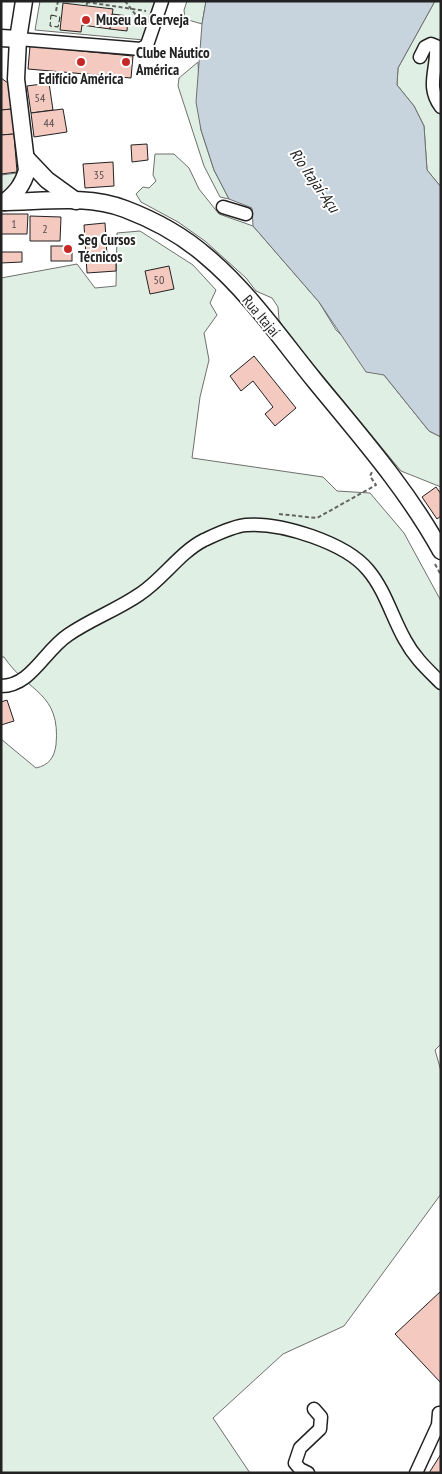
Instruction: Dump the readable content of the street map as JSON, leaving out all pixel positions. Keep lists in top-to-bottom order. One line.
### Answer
{"streets":{"main road":["Rua Itajaí"]},"water":["Rio Itajaí-Açu"],"places":["Museu da Cerveja","Edifício América","Clube Náutico América","Seg Cursos Técnicos"],"house_numbers":["54","44","35","1","2","50"]}
